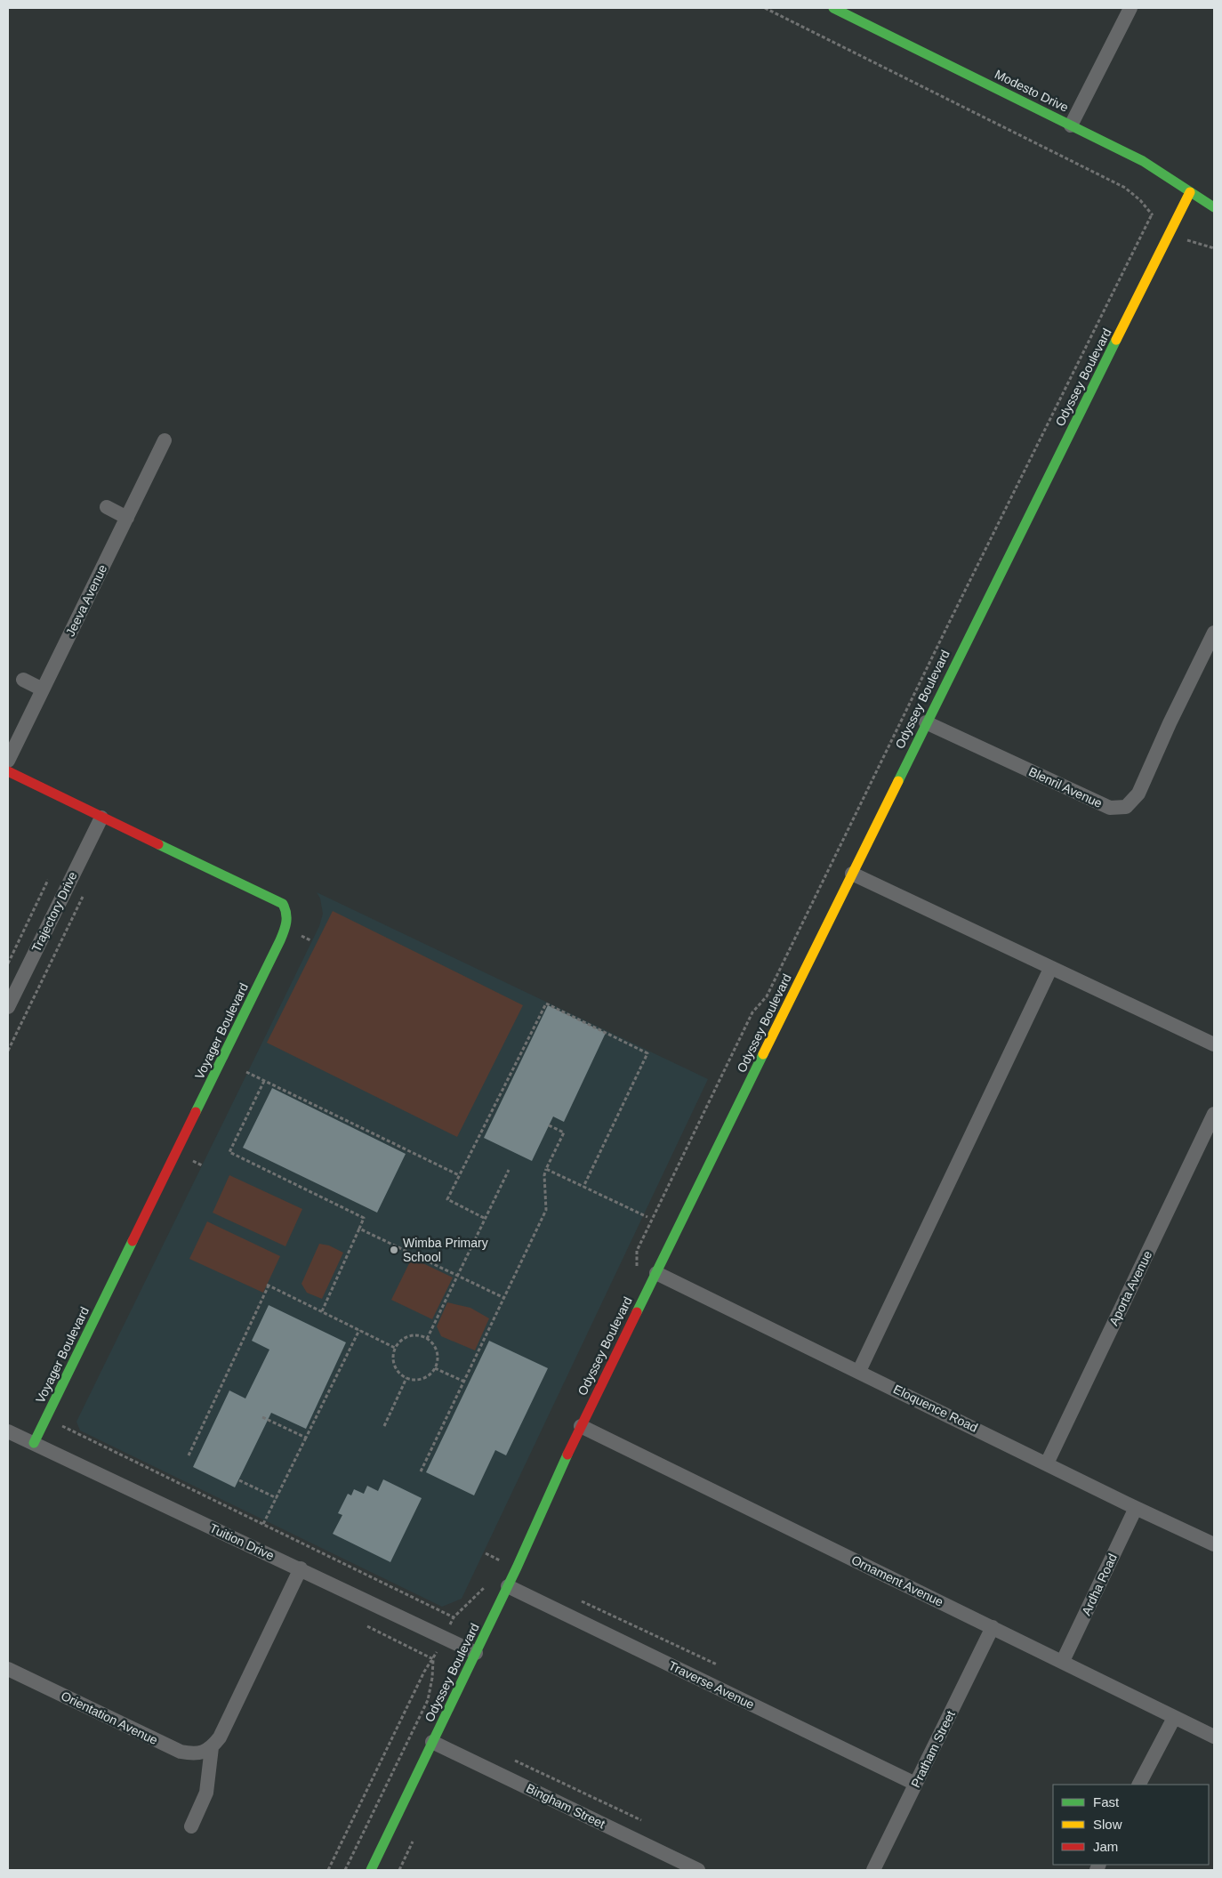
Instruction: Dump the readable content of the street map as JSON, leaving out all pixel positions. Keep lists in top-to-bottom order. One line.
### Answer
{"streets":{"street":["Modesto Drive","Odyssey Boulevard","Jeeva Avenue","Blenril Avenue","Trajectory Drive","Voyager Boulevard","Aporta Avenue","Eloquence Road","Tuition Drive","Ornament Avenue","Ardha Road","Traverse Avenue","Orientation Avenue","Pratham Street","Bingham Street"]},"crossings":[["Modesto Drive","Odyssey Boulevard"],["Odyssey Boulevard","Blenril Avenue"],["Odyssey Boulevard","Eloquence Road"],["Odyssey Boulevard","Tuition Drive"],["Odyssey Boulevard","Ornament Avenue"],["Odyssey Boulevard","Traverse Avenue"],["Odyssey Boulevard","Bingham Street"],["Trajectory Drive","Voyager Boulevard"],["Voyager Boulevard","Tuition Drive"],["Aporta Avenue","Eloquence Road"],["Eloquence Road","Ardha Road"],["Ornament Avenue","Ardha Road"],["Ornament Avenue","Pratham Street"],["Traverse Avenue","Pratham Street"]],"places":["Wimba Primary School"],"legend":["Fast","Slow","Jam"]}
